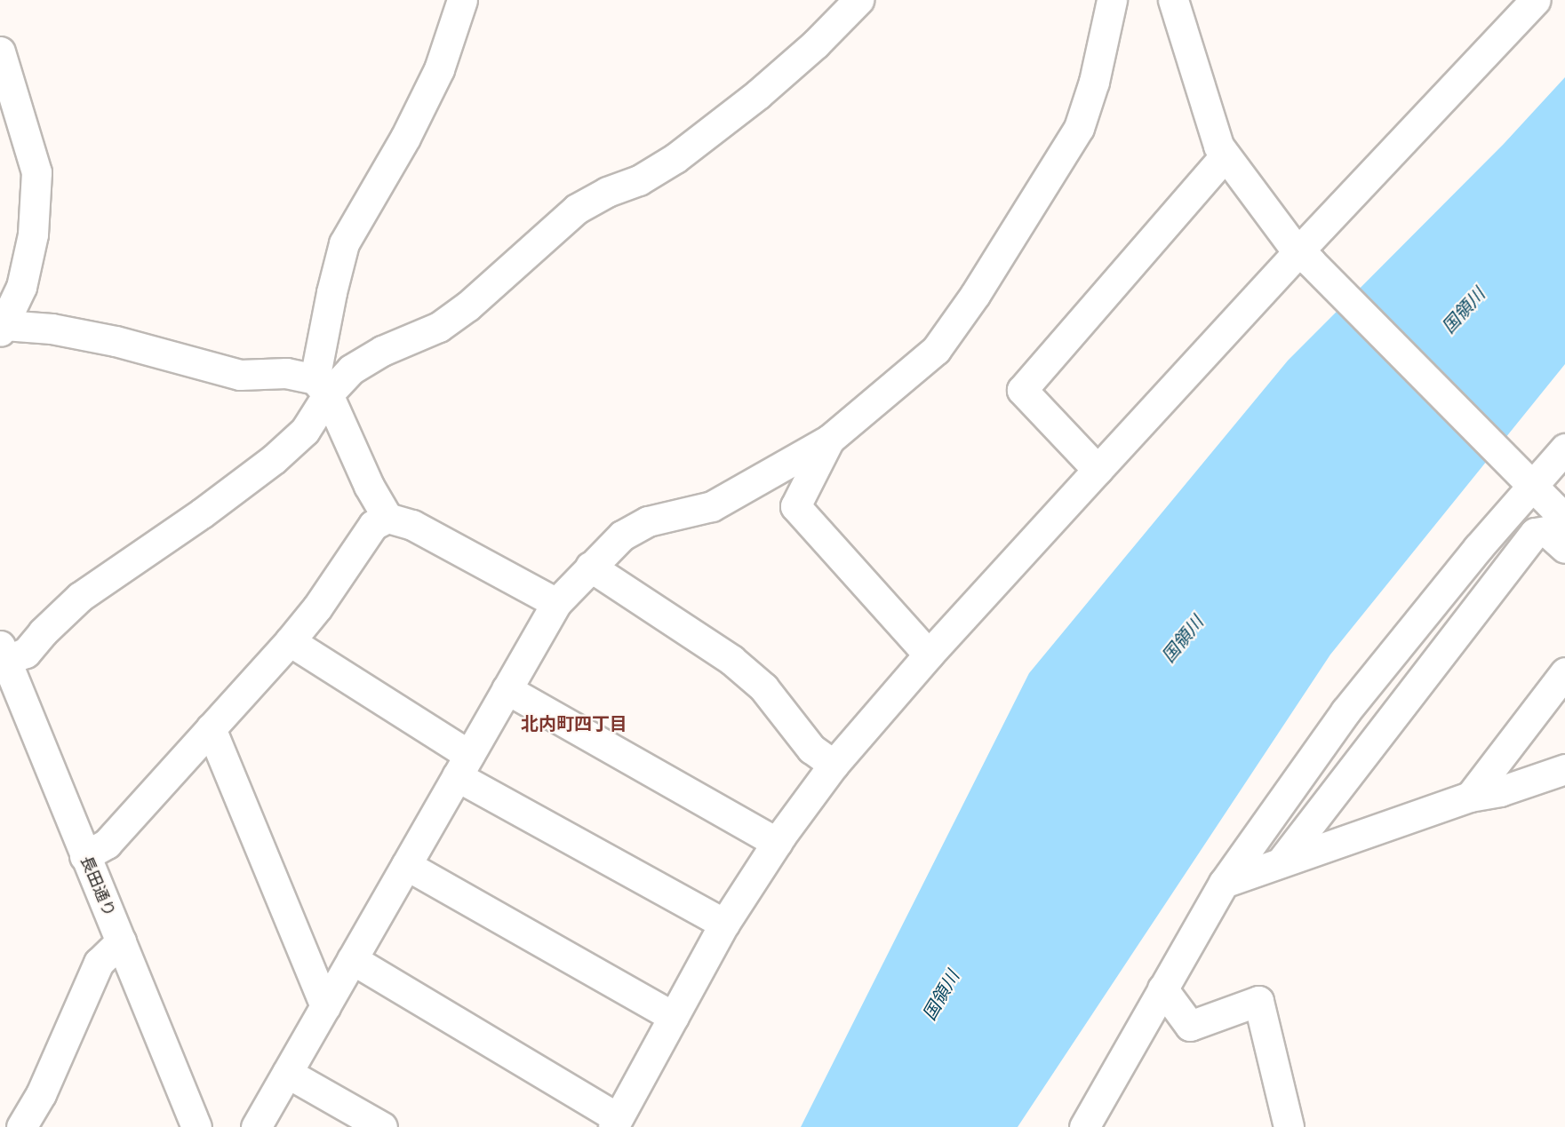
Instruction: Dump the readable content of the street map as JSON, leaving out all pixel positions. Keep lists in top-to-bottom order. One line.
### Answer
{"streets":{"street":["長田通り"]},"districts":["北内町四丁目"],"water":["国領川"]}
